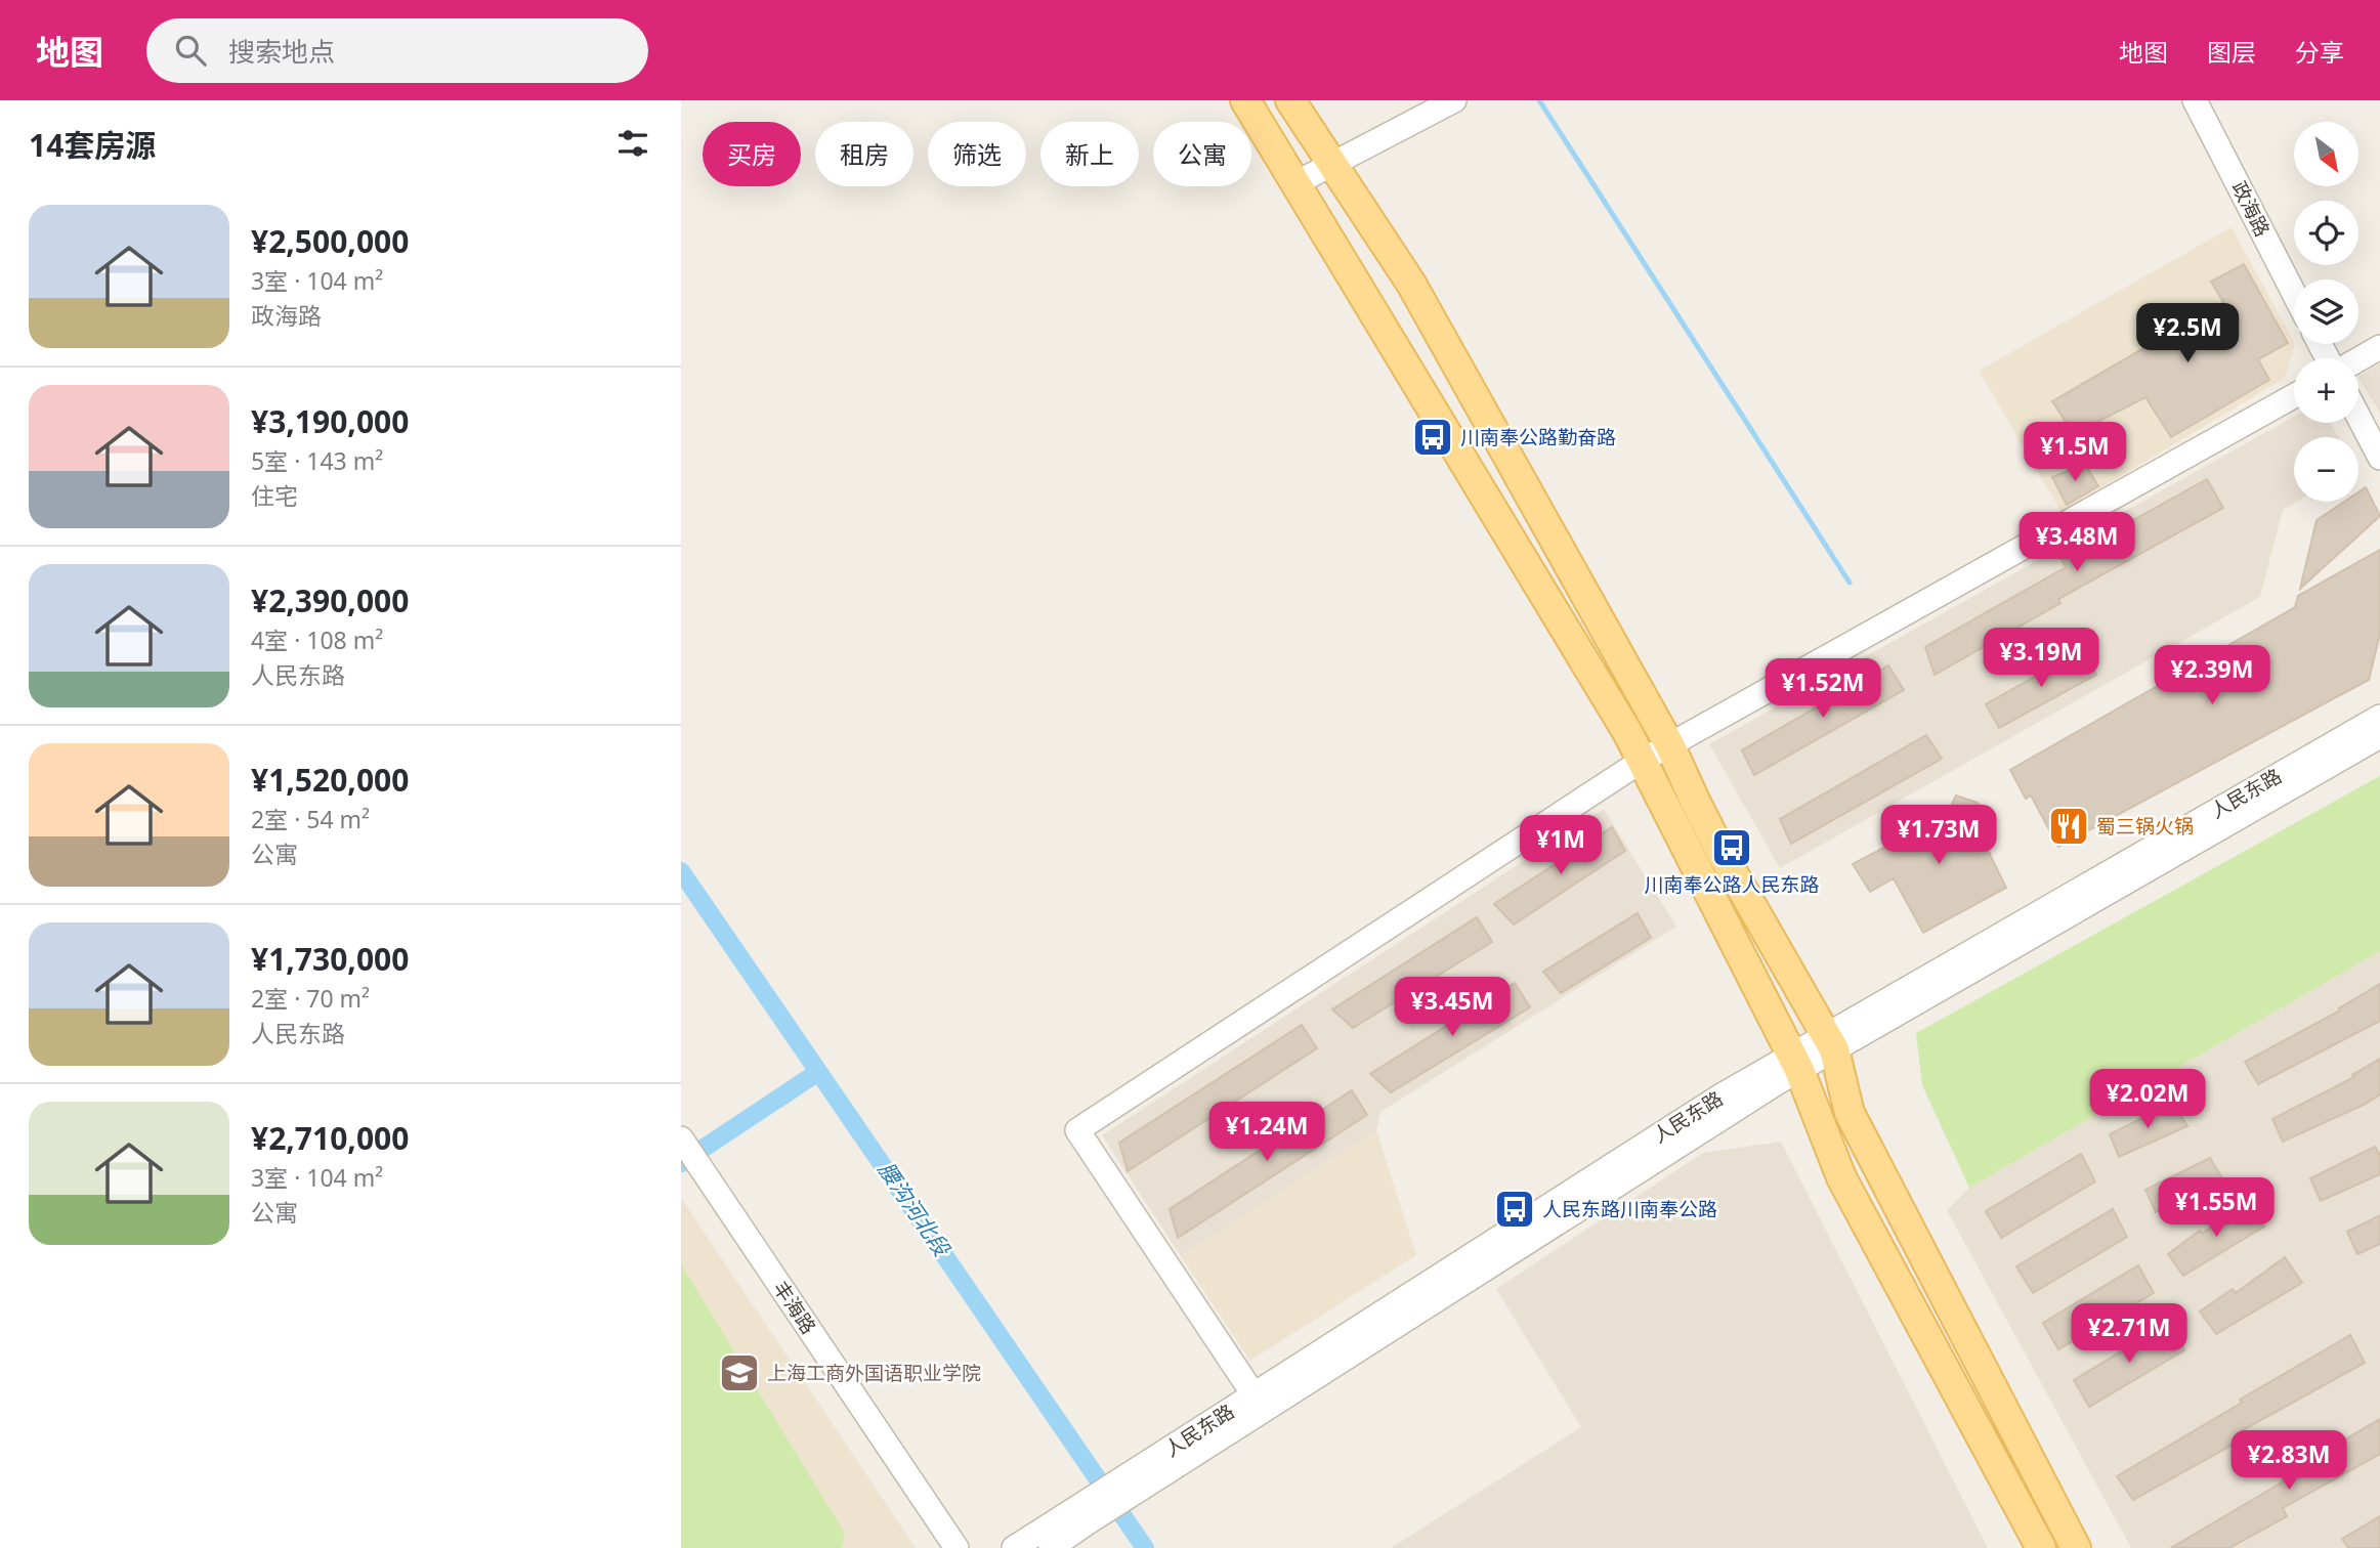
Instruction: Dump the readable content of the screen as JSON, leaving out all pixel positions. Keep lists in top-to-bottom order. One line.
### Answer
{"streets":{"street":["政海路","人民东路","丰海路"]},"water":["腰沟河北段"],"places":{"bus stop":["川南奉公路勤奋路","川南奉公路人民东路","人民东路川南奉公路"],"restaurant":["蜀三锅火锅"],"school or university":["上海工商外国语职业学院"]},"north":"bottom right","page":{"header":"地图","search":"搜索地点","nav":["地图","图层","分享"],"heading":"14套房源","map_buttons":["+","−"],"chip":["买房","租房","筛选","新上","公寓"],"list":[{"name":"¥2,500,000","note":"3室 · 104 m² · 政海路"},{"name":"¥3,190,000","note":"5室 · 143 m² · 住宅"},{"name":"¥2,390,000","note":"4室 · 108 m² · 人民东路"},{"name":"¥1,520,000","note":"2室 · 54 m² · 公寓"},{"name":"¥1,730,000","note":"2室 · 70 m² · 人民东路"},{"name":"¥2,710,000","note":"3室 · 104 m² · 公寓"}],"price":["¥2.5M","¥1.5M","¥3.48M","¥3.19M","¥2.39M","¥1.52M","¥1.73M","¥1M","¥3.45M","¥2.02M","¥1.24M","¥1.55M","¥2.71M","¥2.83M"]}}
